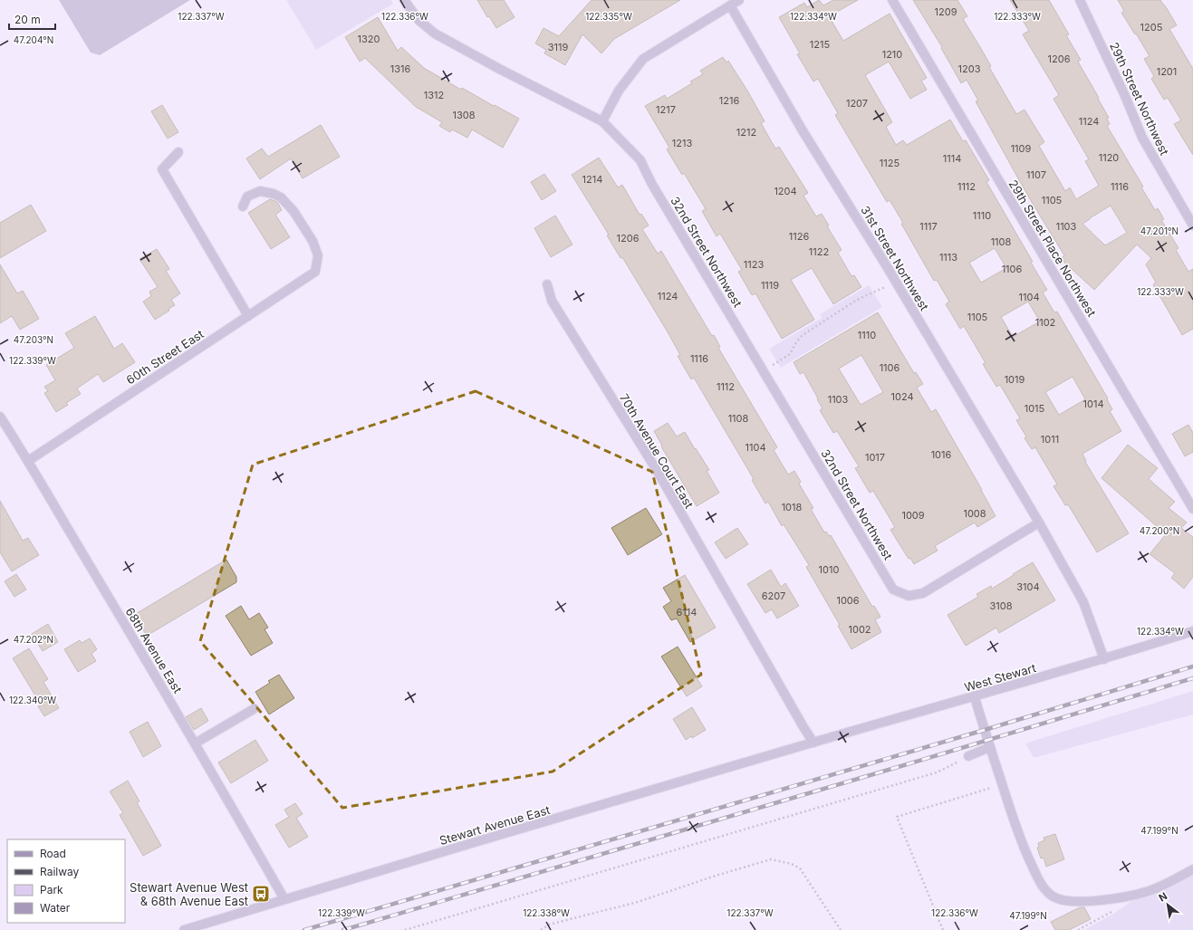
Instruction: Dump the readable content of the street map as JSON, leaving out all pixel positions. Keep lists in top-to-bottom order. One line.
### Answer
{"streets":{"street":["29th Street Northwest","29th Street Place Northwest","32nd Street Northwest","31st Street Northwest","60th Street East","70th Avenue Court East","68th Avenue East","West Stewart","Stewart Avenue East"]},"crossings":[["32nd Street Northwest","31st Street Northwest"],["60th Street East","68th Avenue East"],["70th Avenue Court East","West Stewart"],["70th Avenue Court East","Stewart Avenue East"],["68th Avenue East","Stewart Avenue East"],["West Stewart","Stewart Avenue East"]],"places":{"bus stop":["Stewart Avenue West & 68th Avenue East"]},"house_numbers":["1209","1205","1320","1215","3119","1210","1206","1316","1203","1201","1312","1216","1207","1217","1308","1124","1212","1213","1109","1120","1114","1125","1107","1214","1112","1116","1204","1105","1110","1117","1103","1126","1206","1108","1122","1113","1123","1106","1119","1124","1104","1105","1102","1110","1116","1106","1019","1112","1024","1103","1014","1015","1108","1011","1104","1016","1017","1018","1008","1009","1010","3104","6207","1006","3108","6114","1002"],"legend":["Road","Railway","Park","Water"],"scale_bar":"20 m","north":"top left","coordinates":["122.337°W","122.336°W","122.335°W","122.334°W","122.333°W","47.204°N","47.201°N","47.203°N","122.339°W","47.200°N","47.202°N","122.340°W","47.199°N","122.338°W"]}
